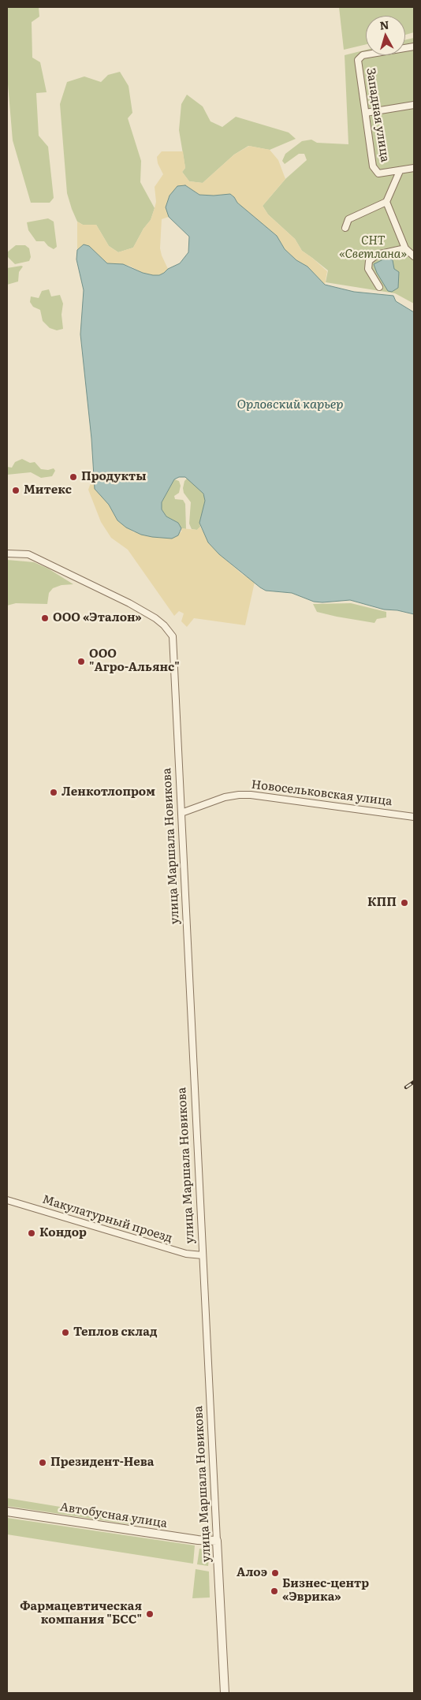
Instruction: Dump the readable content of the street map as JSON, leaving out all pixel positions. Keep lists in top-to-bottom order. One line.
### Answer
{"streets":{"street":["Западная улица","Новосельковская улица","улица Маршала Новикова","Макулатурный проезд","Автобусная улица"]},"crossings":[["Новосельковская улица","улица Маршала Новикова"],["улица Маршала Новикова","Макулатурный проезд"],["улица Маршала Новикова","Автобусная улица"]],"water":["Орловский карьер"],"parks":["СНТ «Светлана»"],"places":["Продукты","Митекс","ООО «Эталон»","ООО \"Агро-Альянс\"","Ленкотлопром","КПП","Кондор","Теплов склад","Президент-Нева","Алоэ","Бизнес-центр «Эврика»","Фармацевтическая компания \"БСС\""],"north":"top"}
